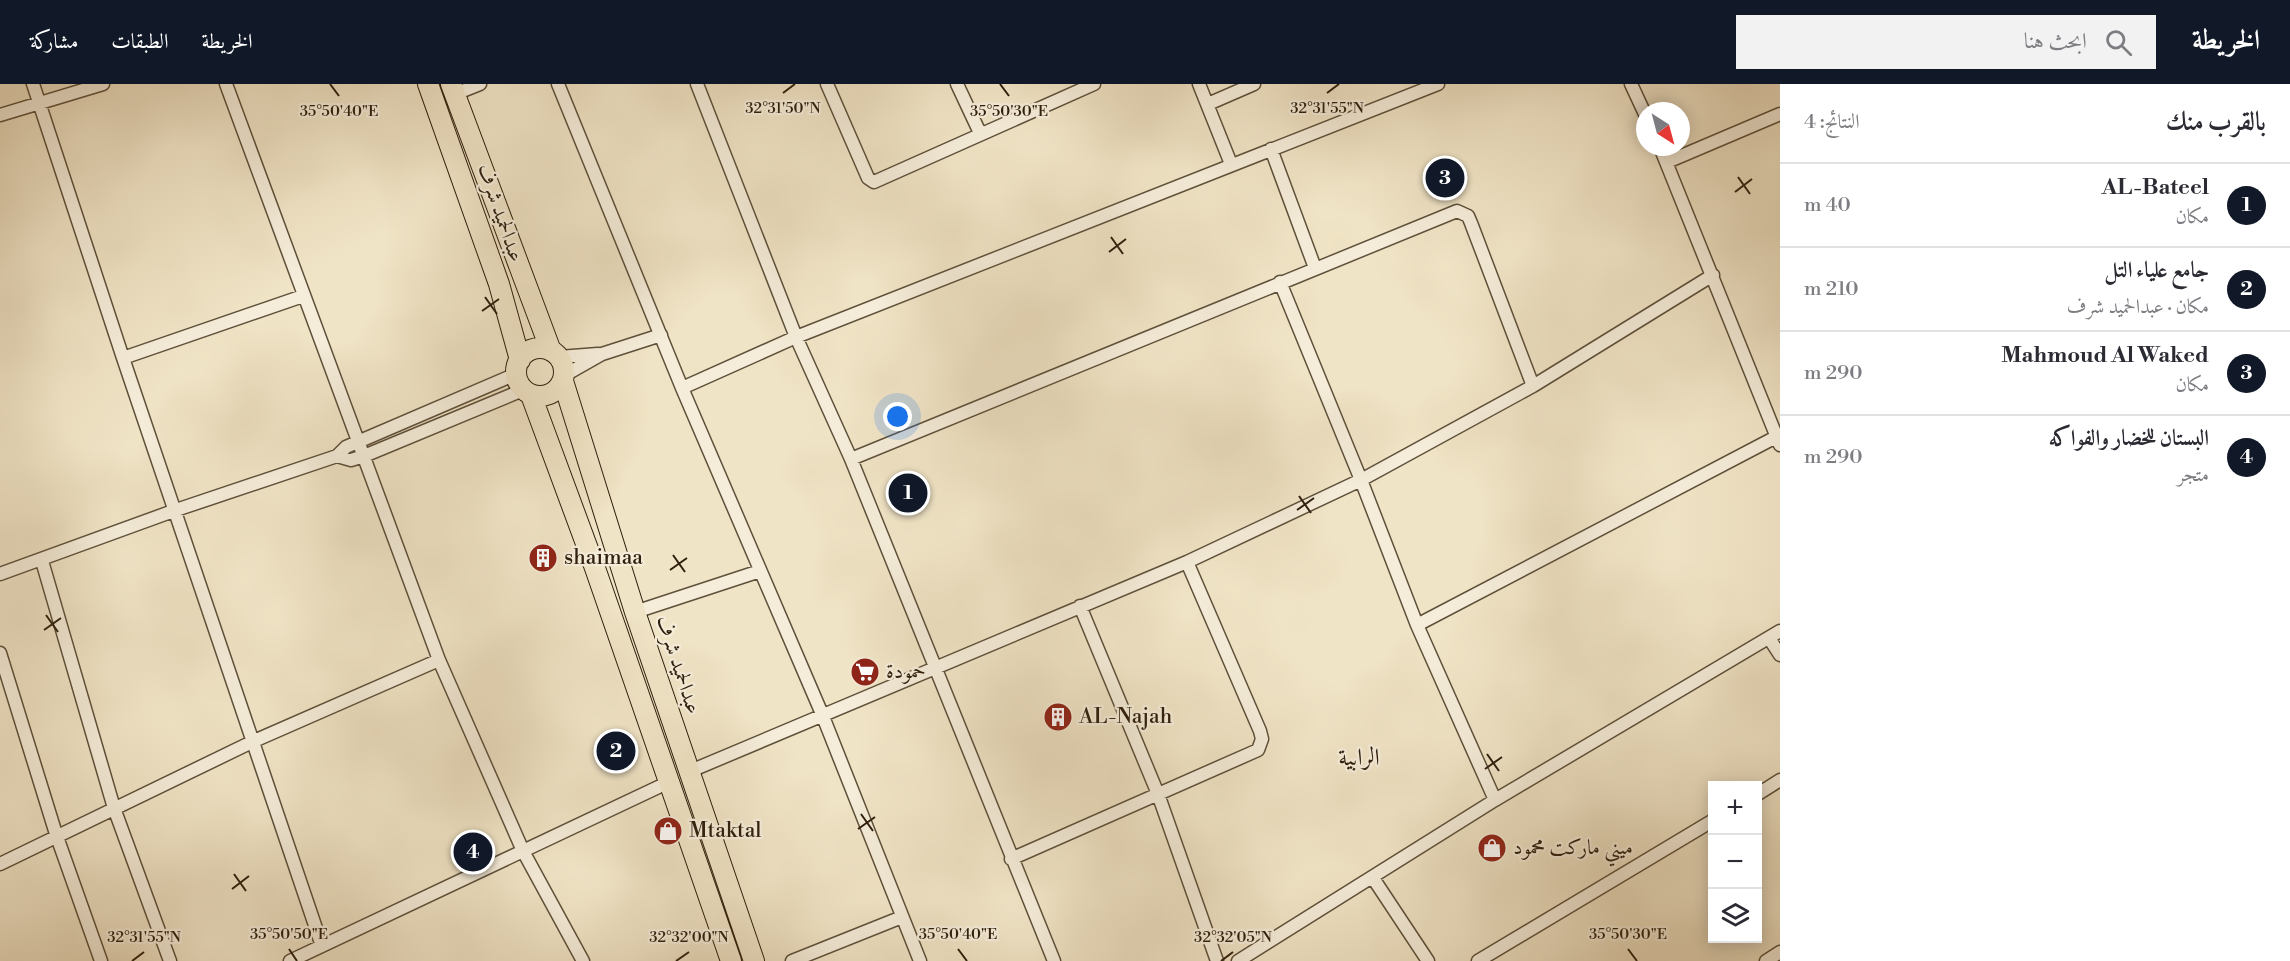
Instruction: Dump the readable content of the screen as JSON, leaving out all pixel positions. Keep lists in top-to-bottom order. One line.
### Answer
{"streets":{"main road":["عبدالحميد شرف"]},"districts":["الرابية"],"places":{"building":["shaimaa","AL-Najah"],"supermarket":["حمودة"],"shop":["Mtaktal","ميني ماركت محمود"]},"north":"bottom right","page":{"header":"الخريطة","search":"ابحث هنا","nav":["الخريطة","الطبقات","مشاركة"],"heading":["بالقرب منك","النتائج: 4"],"pins":["3","1","2","4"],"list":[{"mark":"1","name":"AL-Bateel","note":"مكان","value":"40 m"},{"mark":"2","name":"جامع علياء التل","note":"مكان · عبدالحميد شرف","value":"210 m"},{"mark":"3","name":"Mahmoud Al Waked","note":"مكان","value":"290 m"},{"mark":"4","name":"البستان للخضار والفواكه","note":"متجر","value":"290 m"}],"map_buttons":["+","−"]},"coordinates":["32°31'50\"N","32°31'55\"N","35°50'40\"E","35°50'30\"E","35°50'50\"E","32°32'00\"N","32°32'05\"N"]}
